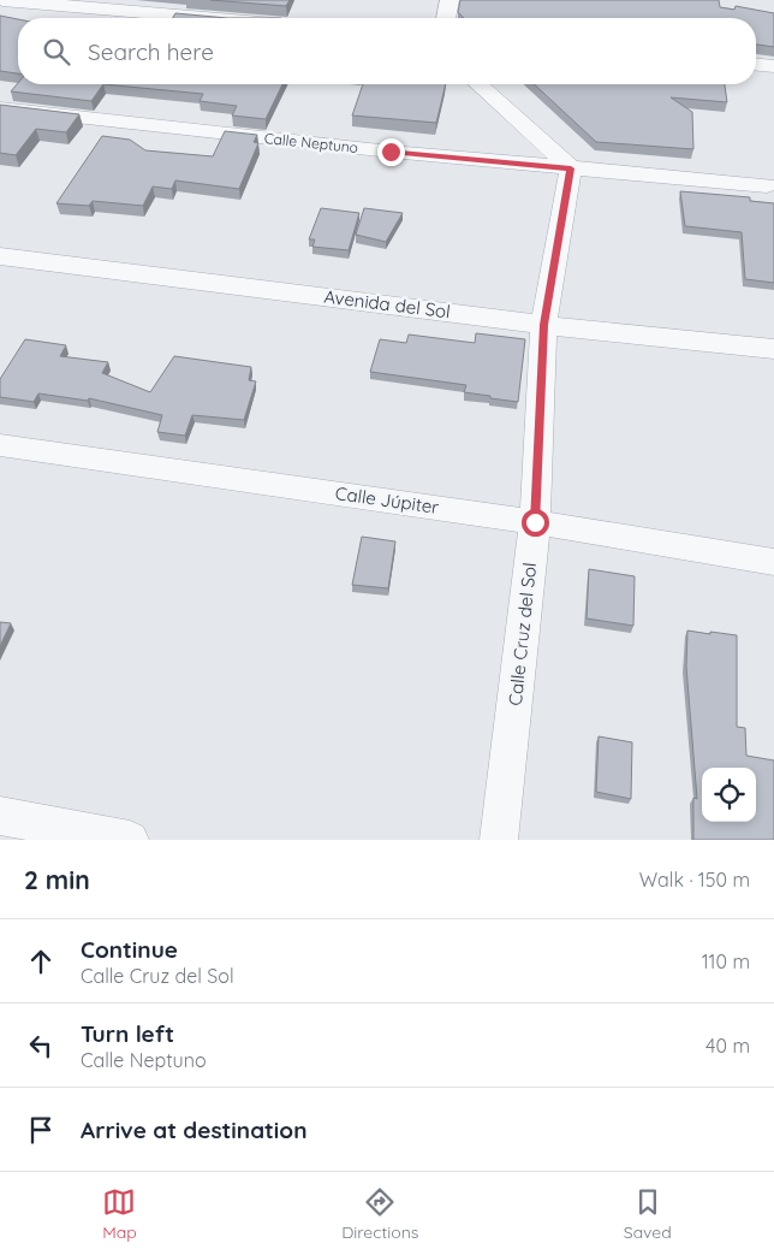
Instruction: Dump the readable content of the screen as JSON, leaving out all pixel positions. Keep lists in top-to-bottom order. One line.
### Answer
{"streets":{"street":["Calle Neptuno","Avenida del Sol","Calle Júpiter","Calle Cruz del Sol"]},"crossings":[["Calle Neptuno","Calle Cruz del Sol"],["Avenida del Sol","Calle Cruz del Sol"],["Calle Júpiter","Calle Cruz del Sol"]],"page":{"search":"Search here","heading":["2 min","Walk · 150 m"],"list":[["Continue","Calle Cruz del Sol","110 m"],["Turn left","Calle Neptuno","40 m"],"Arrive at destination"],"nav":["Map","Directions","Saved"]}}
